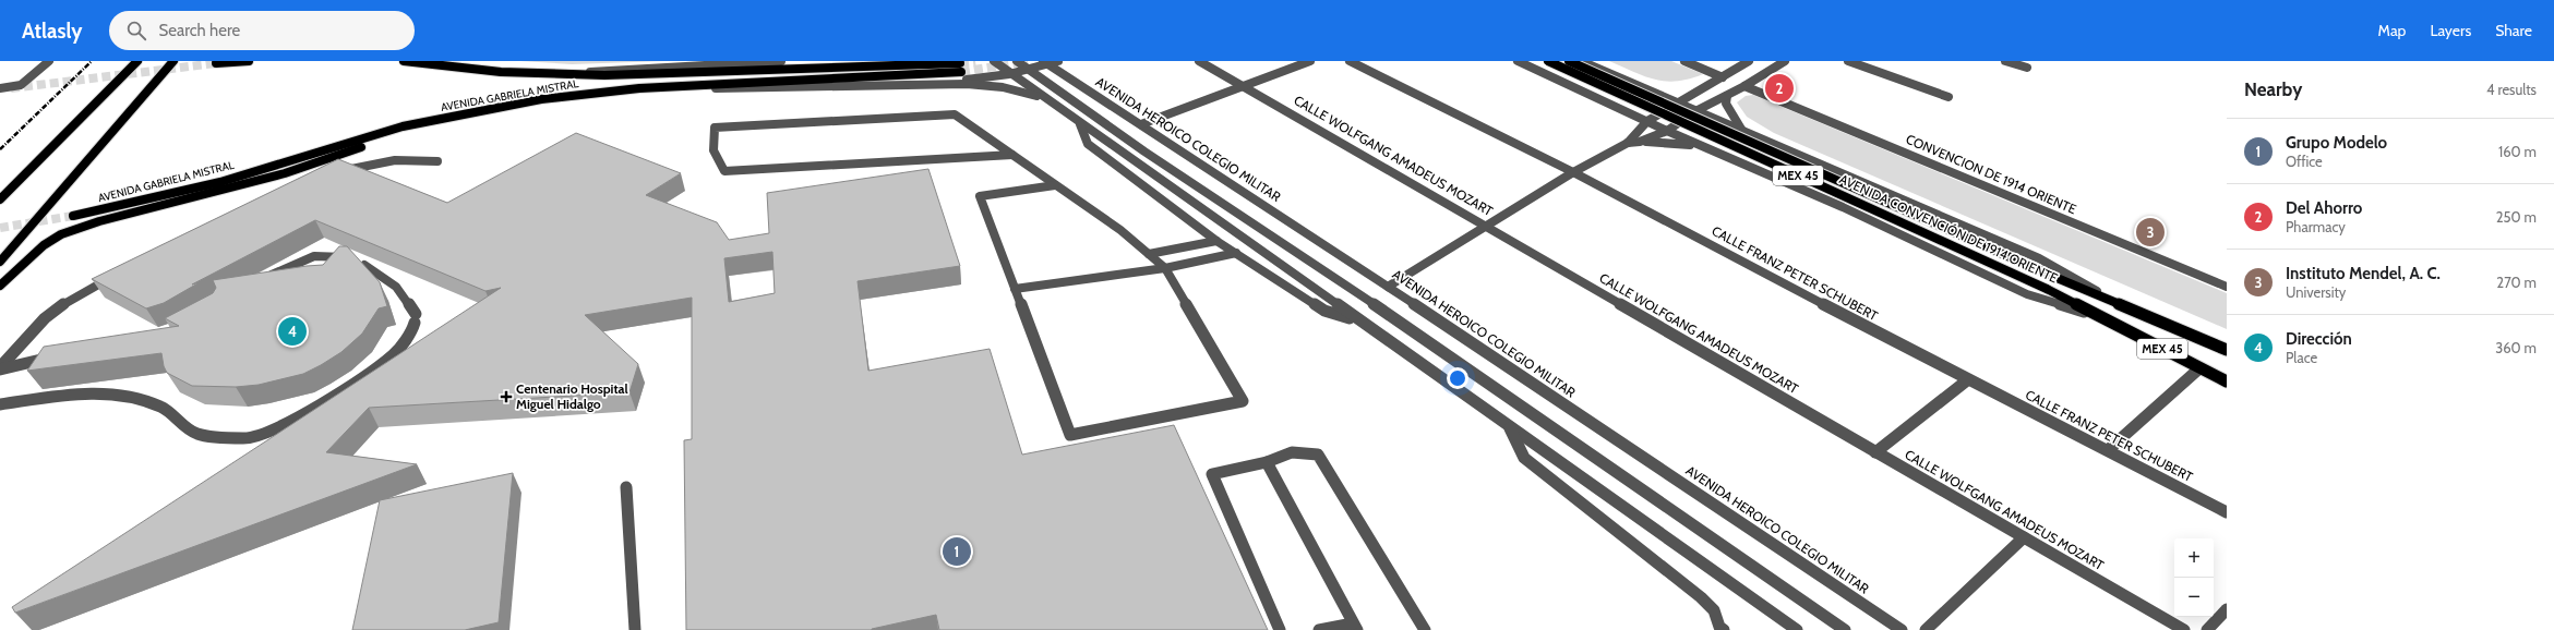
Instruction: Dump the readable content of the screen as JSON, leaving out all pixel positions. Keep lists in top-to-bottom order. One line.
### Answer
{"streets":{"main road":["AVENIDA GABRIELA MISTRAL","MEX 45","AVENIDA CONVENCIÓN DE 1914 ORIENTE"],"street":["AVENIDA HEROICO COLEGIO MILITAR","CALLE WOLFGANG AMADEUS MOZART","CONVENCION DE 1914 ORIENTE","CALLE FRANZ PETER SCHUBERT"]},"places":{"health":["Centenario Hospital Miguel Hidalgo"]},"page":{"header":"Atlasly","search":"Search here","nav":["Map","Layers","Share"],"heading":["Nearby","4 results"],"pins":["2","3","4","1"],"list":[{"mark":"1","name":"Grupo Modelo","note":"Office","value":"160 m"},{"mark":"2","name":"Del Ahorro","note":"Pharmacy","value":"250 m"},{"mark":"3","name":"Instituto Mendel, A. C.","note":"University","value":"270 m"},{"mark":"4","name":"Dirección","note":"Place","value":"360 m"}],"map_buttons":["+","−"]}}
